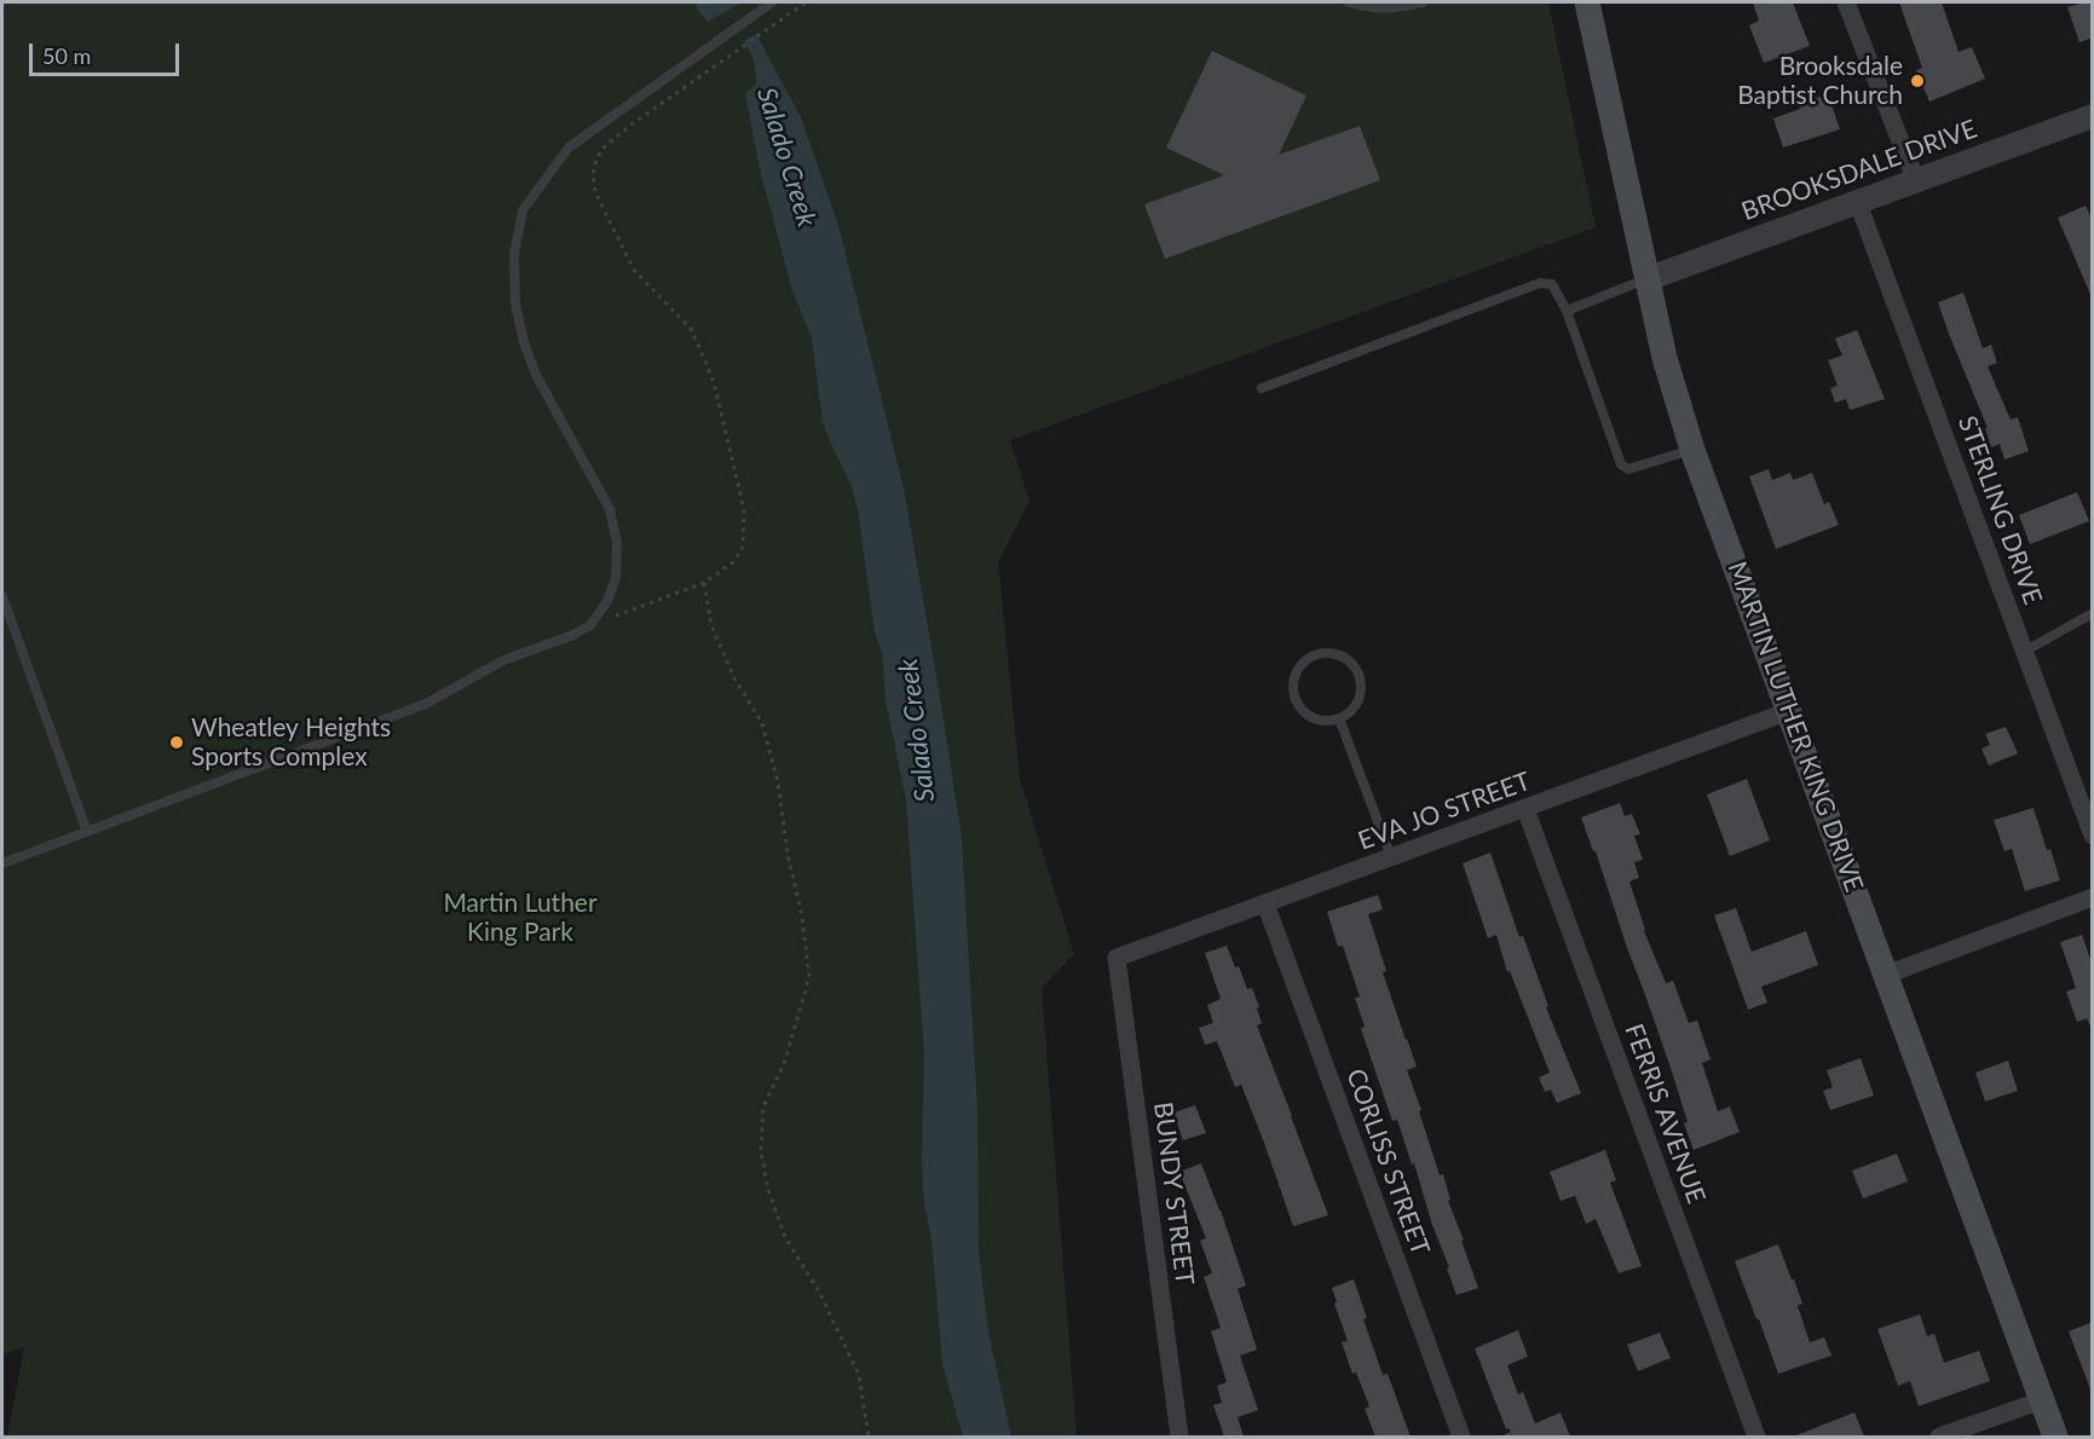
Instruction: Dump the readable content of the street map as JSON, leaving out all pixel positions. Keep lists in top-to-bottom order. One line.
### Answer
{"streets":{"main road":["MARTIN LUTHER KING DRIVE"],"street":["BROOKSDALE DRIVE","STERLING DRIVE","EVA JO STREET","FERRIS AVENUE","CORLISS STREET","BUNDY STREET"]},"crossings":[["BROOKSDALE DRIVE","STERLING DRIVE"],["BROOKSDALE DRIVE","MARTIN LUTHER KING DRIVE"],["MARTIN LUTHER KING DRIVE","EVA JO STREET"],["EVA JO STREET","FERRIS AVENUE"],["EVA JO STREET","CORLISS STREET"],["EVA JO STREET","BUNDY STREET"]],"water":["Salado Creek"],"parks":["Martin Luther King Park"],"places":["Brooksdale Baptist Church","Wheatley Heights Sports Complex"],"scale_bar":"50 m"}
